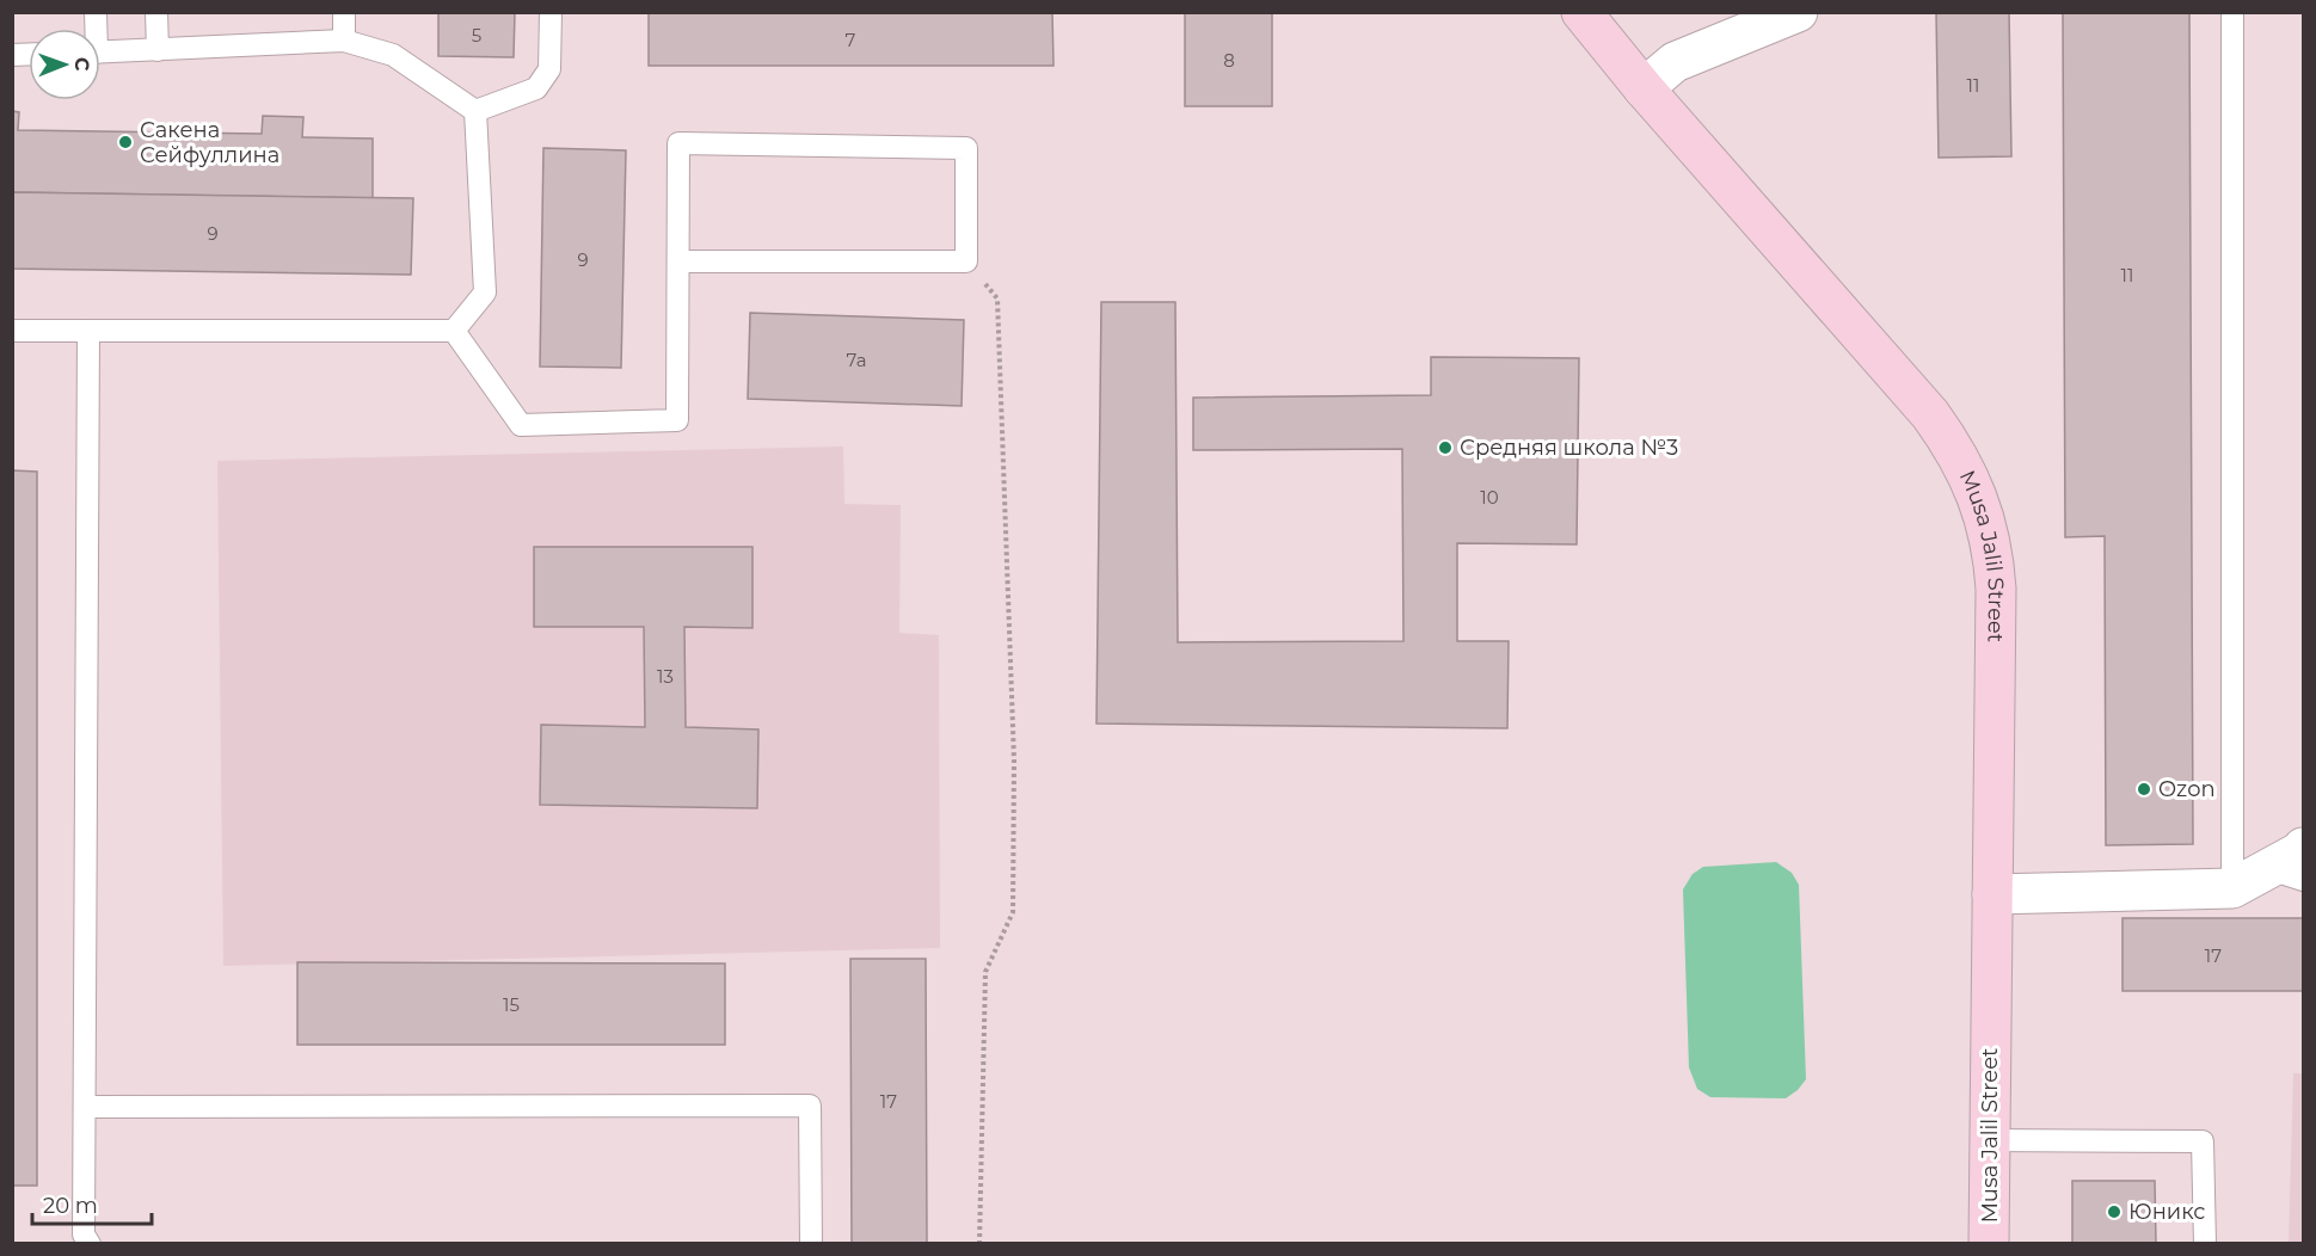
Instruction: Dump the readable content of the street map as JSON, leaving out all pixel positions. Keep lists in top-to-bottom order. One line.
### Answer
{"streets":{"street":["Musa Jalil Street"]},"places":["Сакена Сейфуллина","Средняя школа №3","Ozon","Юникс"],"house_numbers":["5","7","8","11","9","9","11","7а","10","13","17","15","17"],"scale_bar":"20 m","north":"right"}
